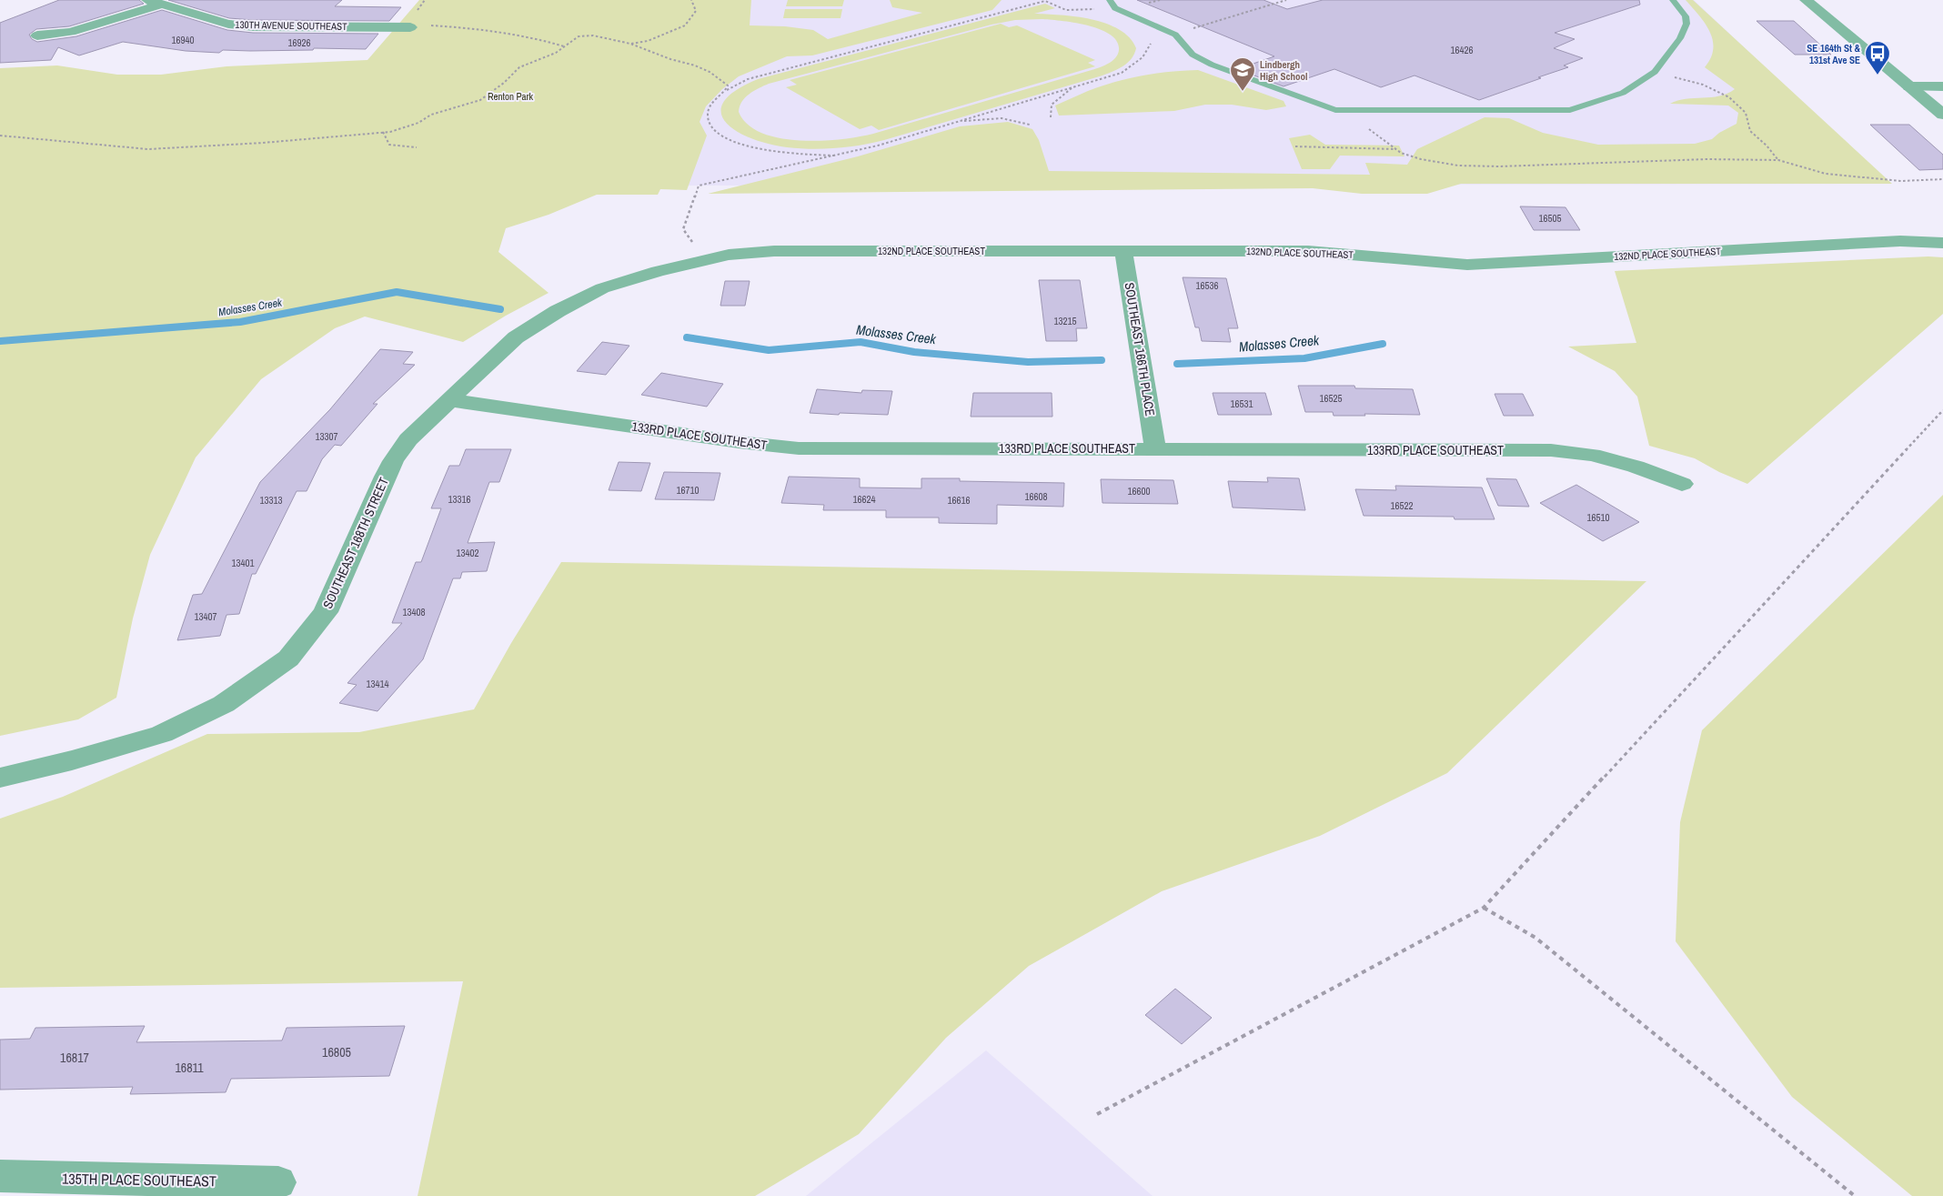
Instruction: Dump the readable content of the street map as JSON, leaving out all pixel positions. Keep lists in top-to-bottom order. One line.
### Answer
{"streets":{"street":["130TH AVENUE SOUTHEAST","132ND PLACE SOUTHEAST","SOUTHEAST 166TH PLACE","133RD PLACE SOUTHEAST","SOUTHEAST 168TH STREET","135TH PLACE SOUTHEAST"]},"crossings":[["132ND PLACE SOUTHEAST","SOUTHEAST 166TH PLACE"],["132ND PLACE SOUTHEAST","SOUTHEAST 168TH STREET"],["SOUTHEAST 166TH PLACE","133RD PLACE SOUTHEAST"],["133RD PLACE SOUTHEAST","SOUTHEAST 168TH STREET"]],"water":["Molasses Creek"],"parks":["Renton Park"],"places":{"bus stop":["SE 164th St & 131st Ave SE"],"school or university":["Lindbergh High School"]},"house_numbers":["16940","16926","16426","16505","16536","13215","16525","16531","13307","16710","16600","16608","13316","16624","13313","16616","16522","16510","13402","13401","13408","13407","13414","16805","16817","16811"]}
